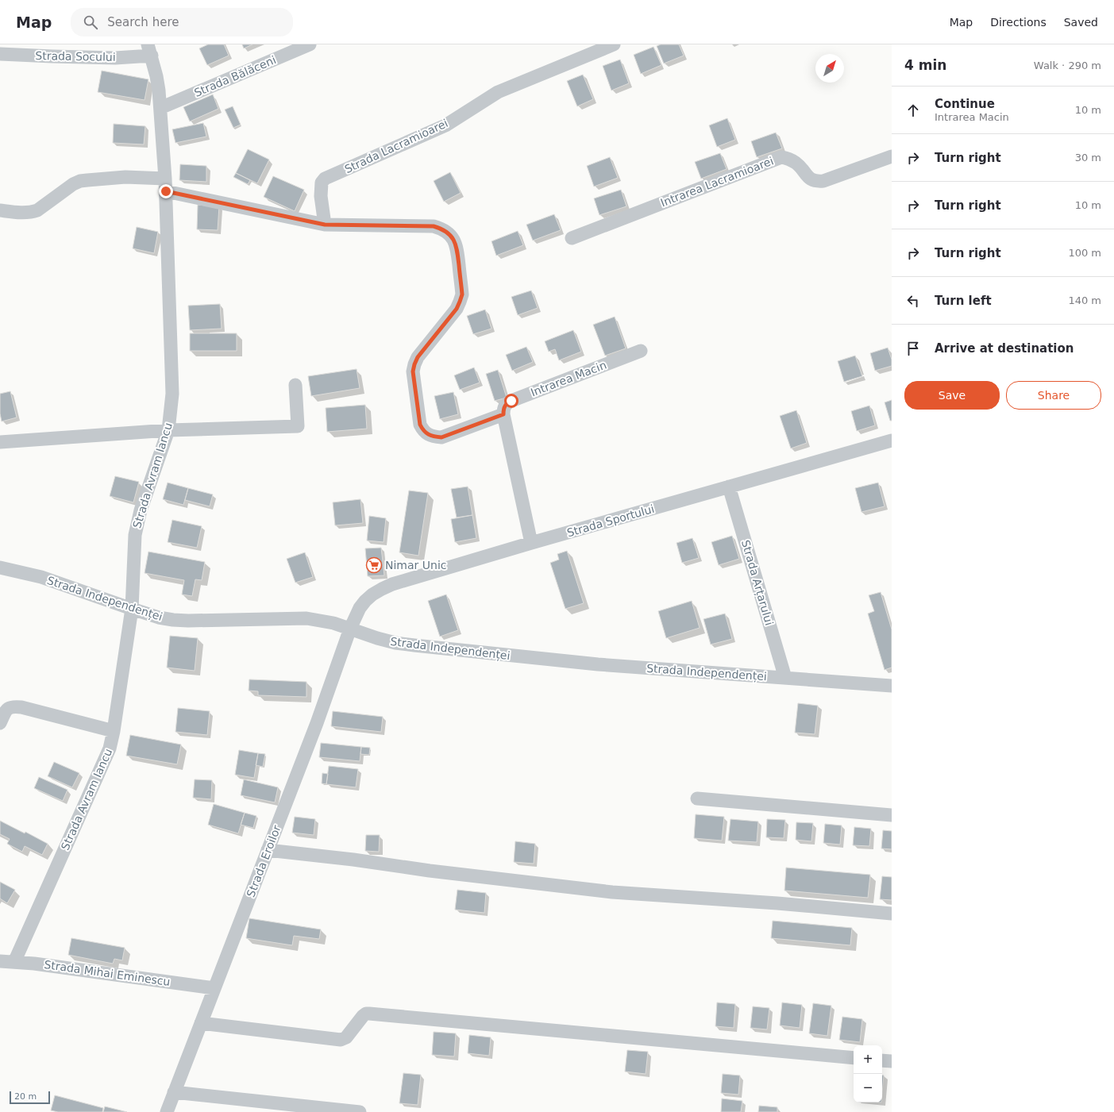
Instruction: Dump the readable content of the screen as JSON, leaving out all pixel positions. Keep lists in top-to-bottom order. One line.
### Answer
{"streets":{"street":["Strada Socului","Strada Bălăceni","Strada Lacramioarei","Intrarea Lacramioarei","Intrarea Macin","Strada Avram Iancu","Strada Sportului","Strada Arțarului","Strada Independenței","Strada Eroilor","Strada Mihai Eminescu"]},"crossings":[["Strada Socului","Strada Avram Iancu"],["Strada Bălăceni","Strada Avram Iancu"],["Strada Avram Iancu","Strada Independenței"],["Strada Avram Iancu","Strada Mihai Eminescu"],["Strada Sportului","Strada Arțarului"],["Strada Sportului","Strada Independenței"],["Strada Sportului","Strada Eroilor"],["Strada Arțarului","Strada Independenței"],["Strada Independenței","Strada Eroilor"],["Strada Eroilor","Strada Mihai Eminescu"]],"places":{"supermarket":["Nimar Unic"]},"scale_bar":"20 m","north":"top right","page":{"header":"Map","search":"Search here","nav":["Map","Directions","Saved"],"heading":["4 min","Walk · 290 m"],"list":[["Continue","Intrarea Macin","10 m"],["Turn right","30 m"],["Turn right","10 m"],["Turn right","100 m"],["Turn left","140 m"],"Arrive at destination"],"buttons":["Save","Share"],"map_buttons":["+","−"],"scale":"20 m"}}
